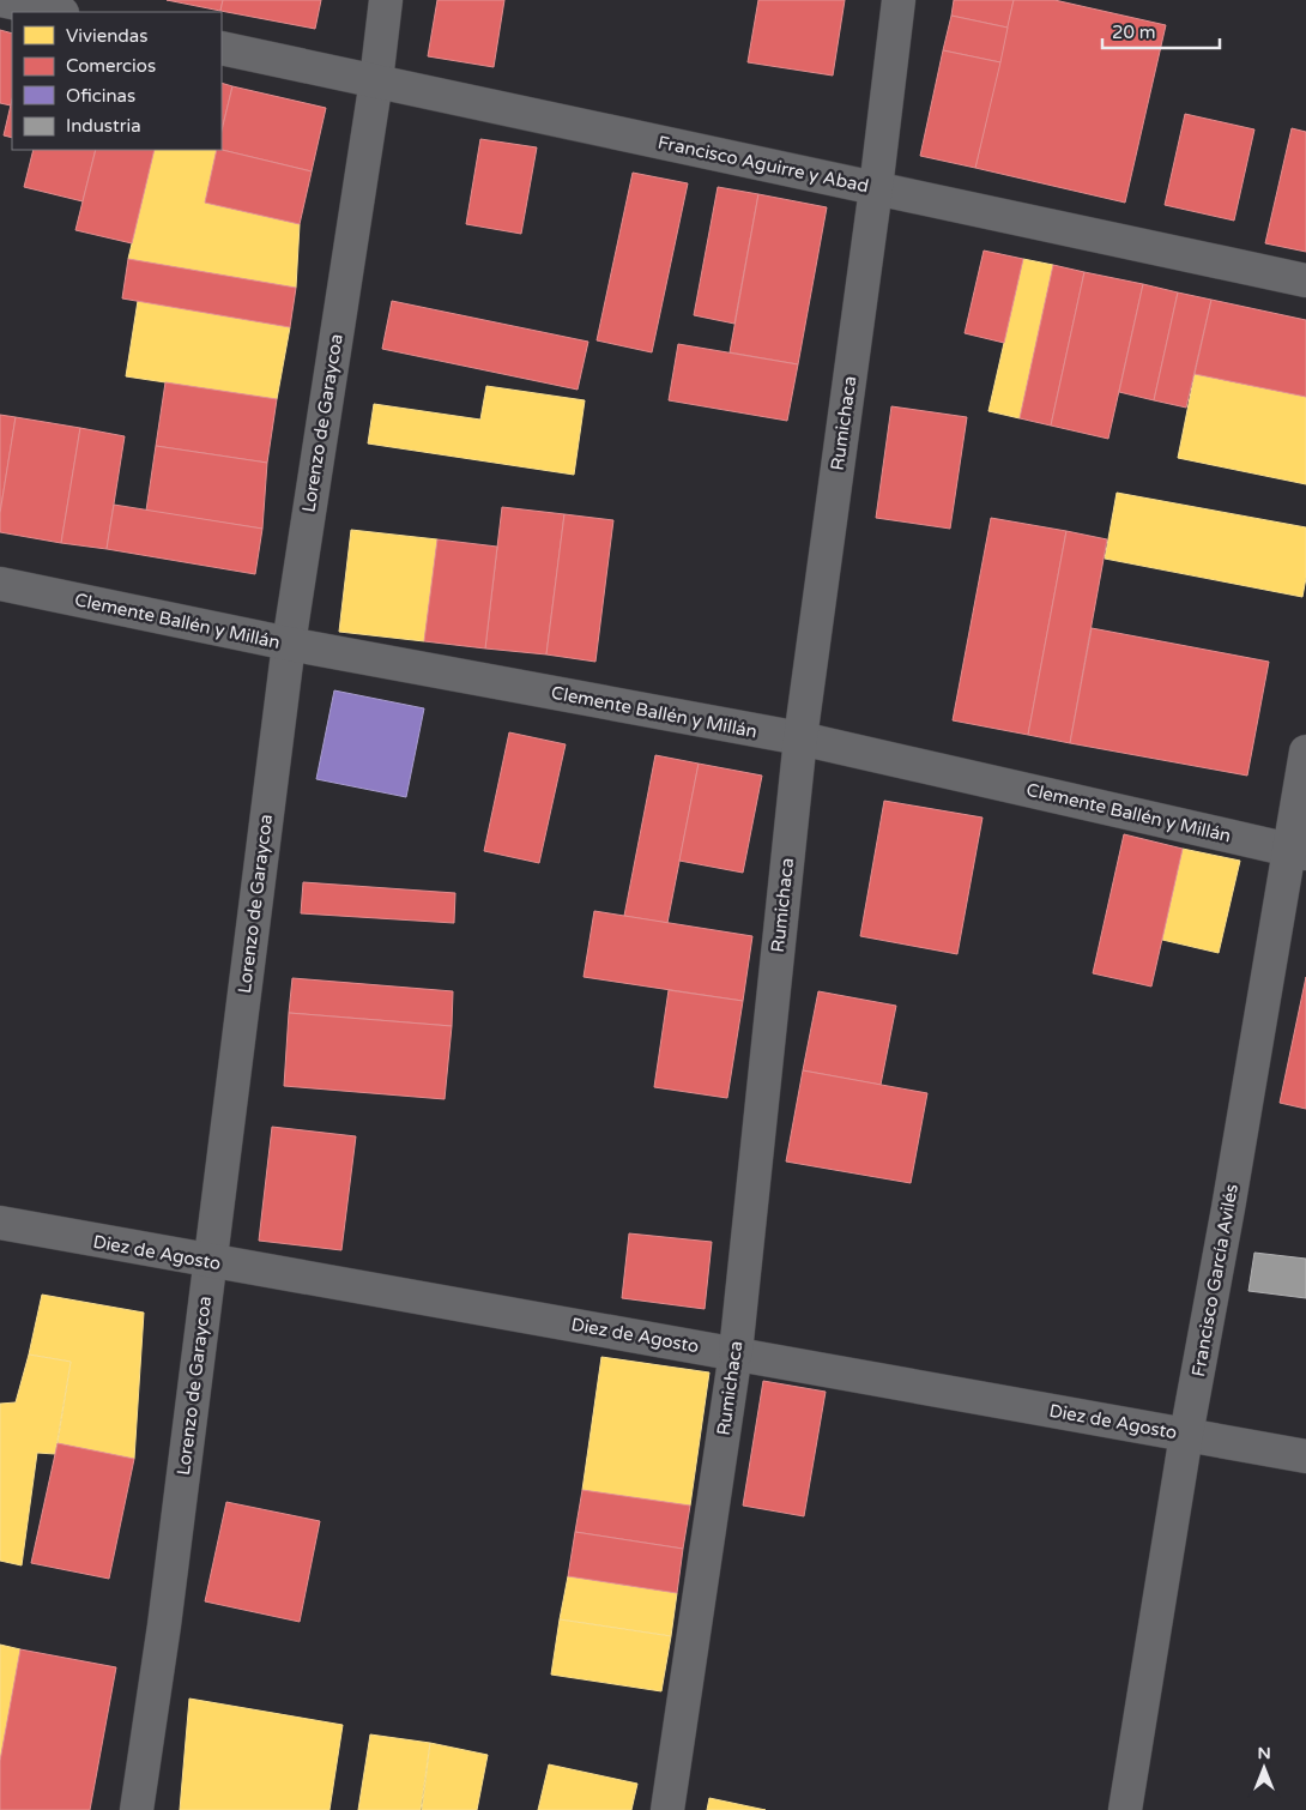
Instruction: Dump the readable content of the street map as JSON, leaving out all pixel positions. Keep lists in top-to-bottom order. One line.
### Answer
{"streets":{"street":["Francisco Aguirre y Abad","Lorenzo de Garaycoa","Rumichaca","Clemente Ballén y Millán","Diez de Agosto","Francisco García Avilés"]},"crossings":[["Francisco Aguirre y Abad","Lorenzo de Garaycoa"],["Francisco Aguirre y Abad","Rumichaca"],["Lorenzo de Garaycoa","Clemente Ballén y Millán"],["Lorenzo de Garaycoa","Diez de Agosto"],["Rumichaca","Clemente Ballén y Millán"],["Rumichaca","Diez de Agosto"],["Clemente Ballén y Millán","Francisco García Avilés"],["Diez de Agosto","Francisco García Avilés"]],"legend":["Viviendas","Comercios","Oficinas","Industria"],"scale_bar":"20 m","north":"top"}
